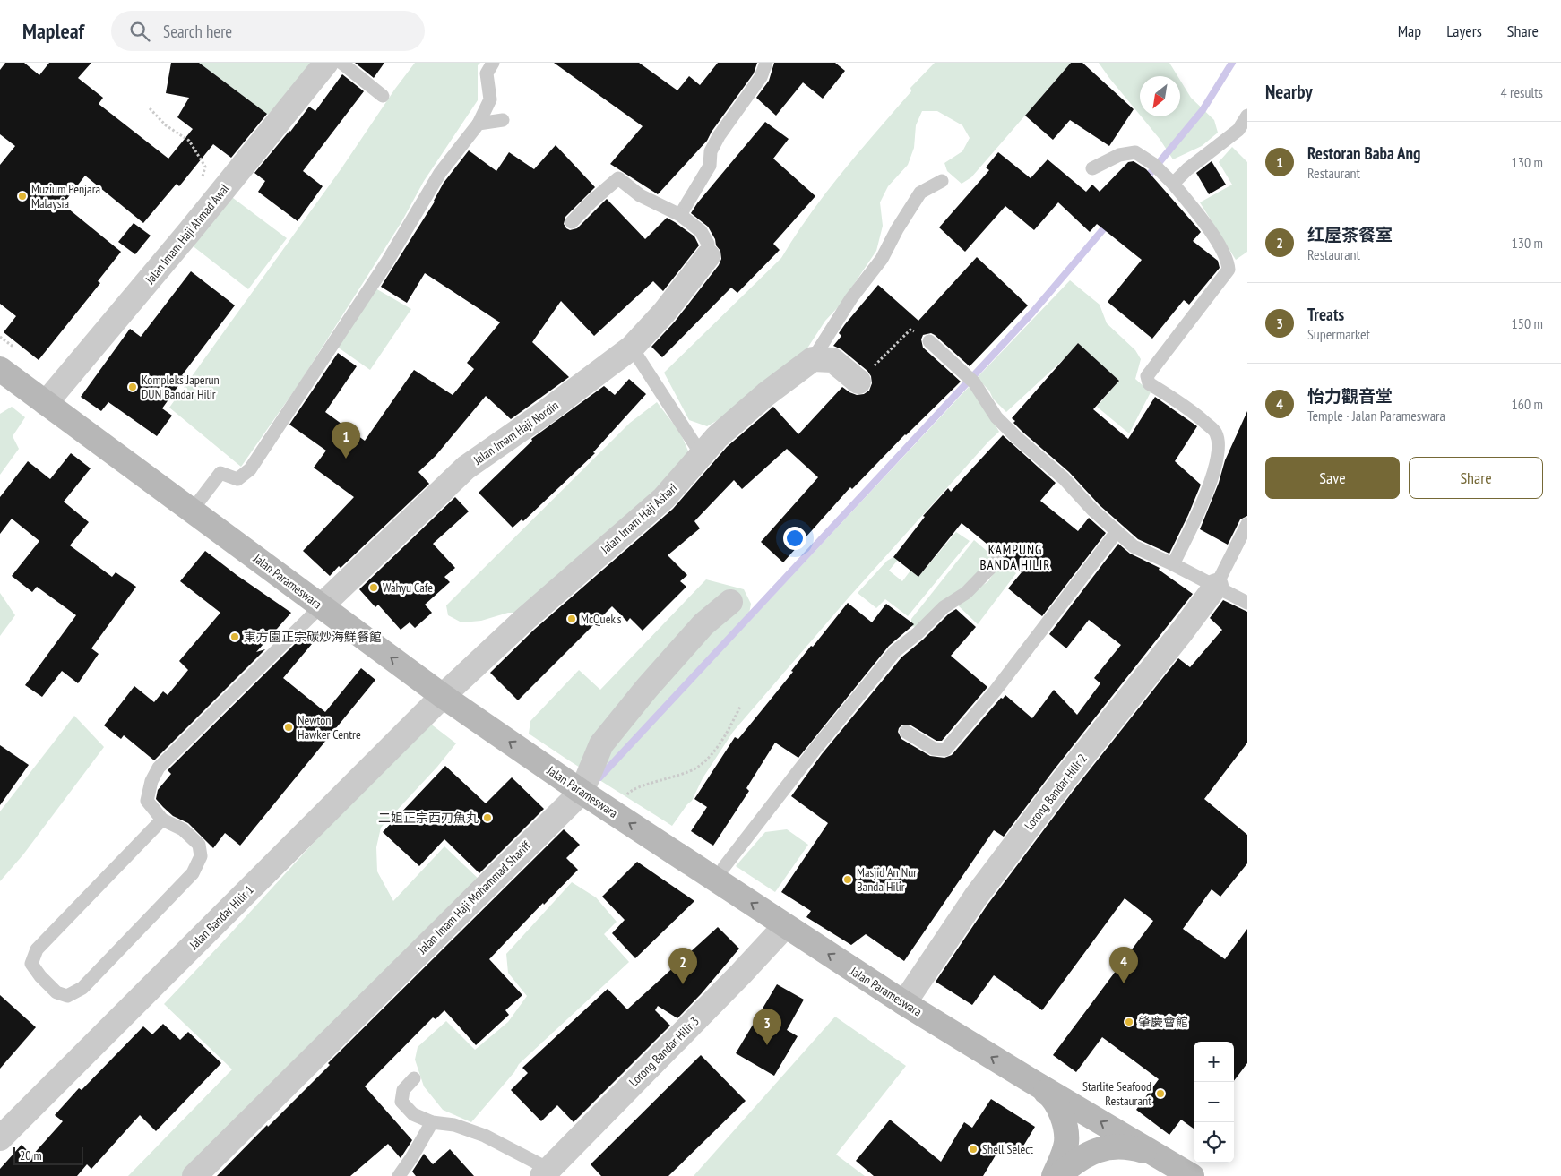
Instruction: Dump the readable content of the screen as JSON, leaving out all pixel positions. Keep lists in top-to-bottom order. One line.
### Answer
{"streets":{"main road":["Jalan Parameswara"],"street":["Jalan Imam Haji Ahmad Awal","Jalan Imam Haji Nordin","Jalan Imam Haji Ashari","Lorong Bandar Hilir 2","Jalan Imam Haji Mohammad Shariff","Jalan Bandar Hilir 1","Lorong Bandar Hilir 3"]},"crossings":[["Jalan Imam Haji Ahmad Awal","Jalan Parameswara"],["Jalan Imam Haji Nordin","Jalan Parameswara"],["Jalan Imam Haji Ashari","Jalan Parameswara"],["Jalan Imam Haji Ashari","Jalan Bandar Hilir 1"],["Jalan Parameswara","Lorong Bandar Hilir 2"],["Jalan Parameswara","Jalan Imam Haji Mohammad Shariff"],["Jalan Parameswara","Jalan Bandar Hilir 1"],["Jalan Parameswara","Lorong Bandar Hilir 3"]],"one_way":["Jalan Parameswara"],"districts":["KAMPUNG BANDA HILIR"],"places":["Muzium Penjara Malaysia","Kompleks Japerun DUN Bandar Hilir","Wahyu Cafe","McQuek's","東方園正宗碳炒海鮮餐館","Newton Hawker Centre","二姐正宗西刀魚丸","Masjid An Nur Banda Hilir","肇慶會館","Starlite Seafood Restaurant","Shell Select"],"scale_bar":"20 m","north":"bottom left","page":{"header":"Mapleaf","search":"Search here","nav":["Map","Layers","Share"],"heading":["Nearby","4 results"],"list":[{"mark":"1","name":"Restoran Baba Ang","note":"Restaurant","value":"130 m"},{"mark":"2","name":"红屋茶餐室","note":"Restaurant","value":"130 m"},{"mark":"3","name":"Treats","note":"Supermarket","value":"150 m"},{"mark":"4","name":"怡力觀音堂","note":"Temple · Jalan Parameswara","value":"160 m"}],"pins":["1","4","2","3"],"buttons":["Save","Share"],"map_buttons":["+","−"],"scale":"20 m"}}
